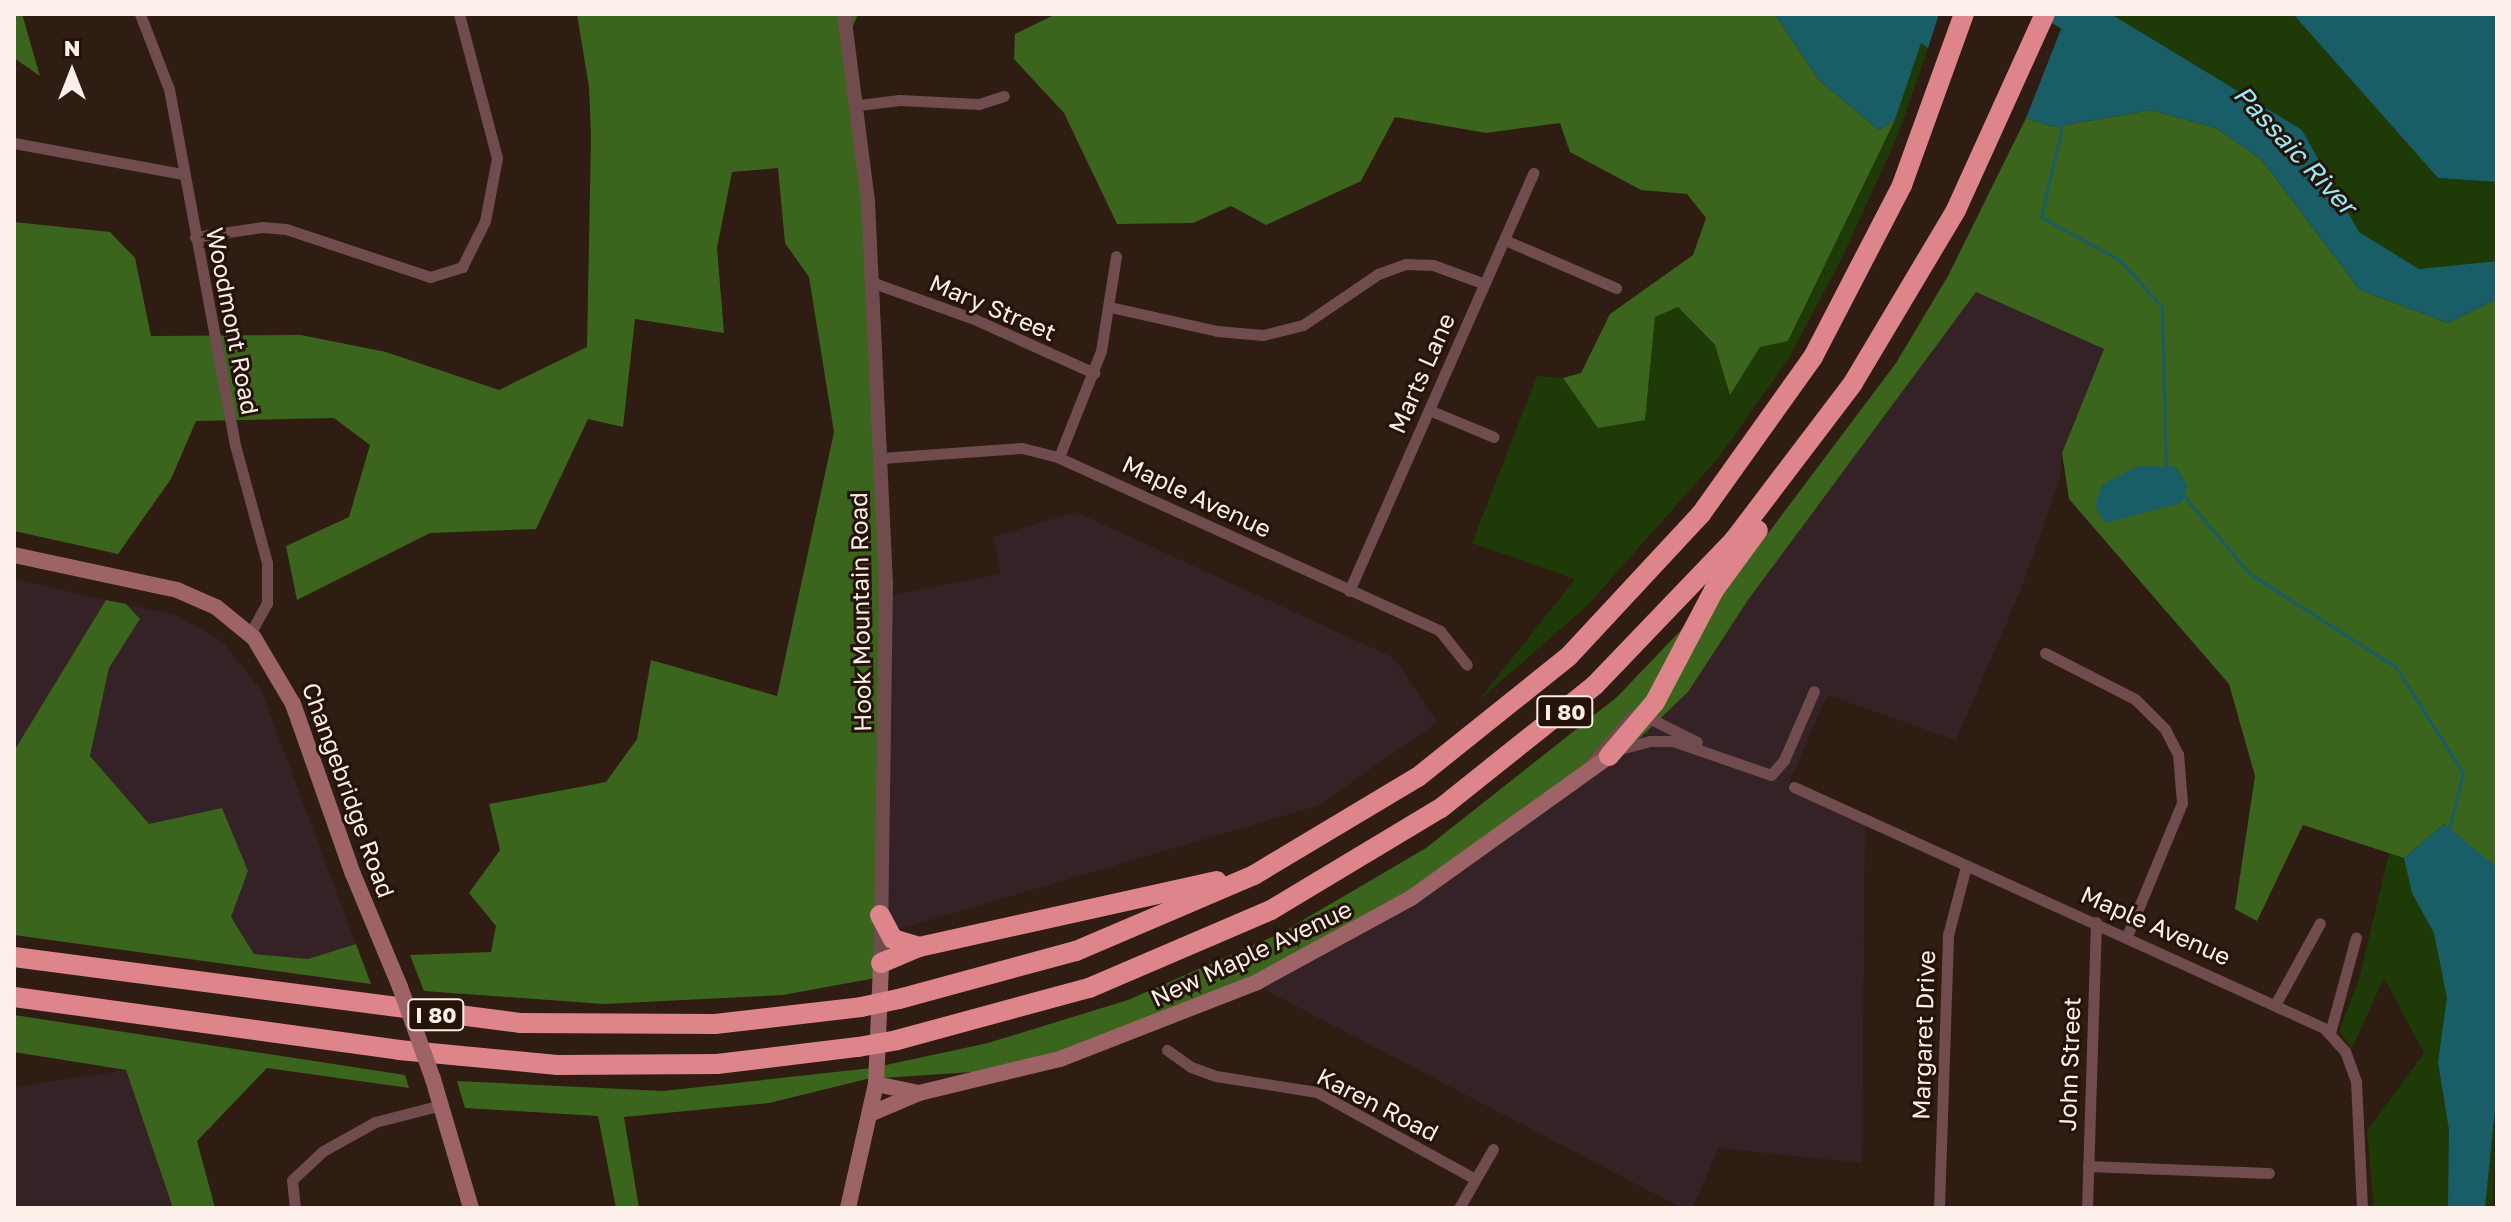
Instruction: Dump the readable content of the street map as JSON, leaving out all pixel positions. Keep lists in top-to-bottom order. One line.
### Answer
{"streets":{"highway":["I 80"],"main road":["Hook Mountain Road","Changebridge Road","New Maple Avenue"],"street":["Mary Street","Woodmont Road","Marts Lane","Maple Avenue","Margaret Drive","John Street","Karen Road"]},"crossings":[["Mary Street","Hook Mountain Road"],["Woodmont Road","Changebridge Road"],["Marts Lane","Maple Avenue"],["Maple Avenue","Hook Mountain Road"],["Maple Avenue","Margaret Drive"],["Maple Avenue","John Street"],["Hook Mountain Road","New Maple Avenue"]],"water":["Passaic River"],"north":"top"}
